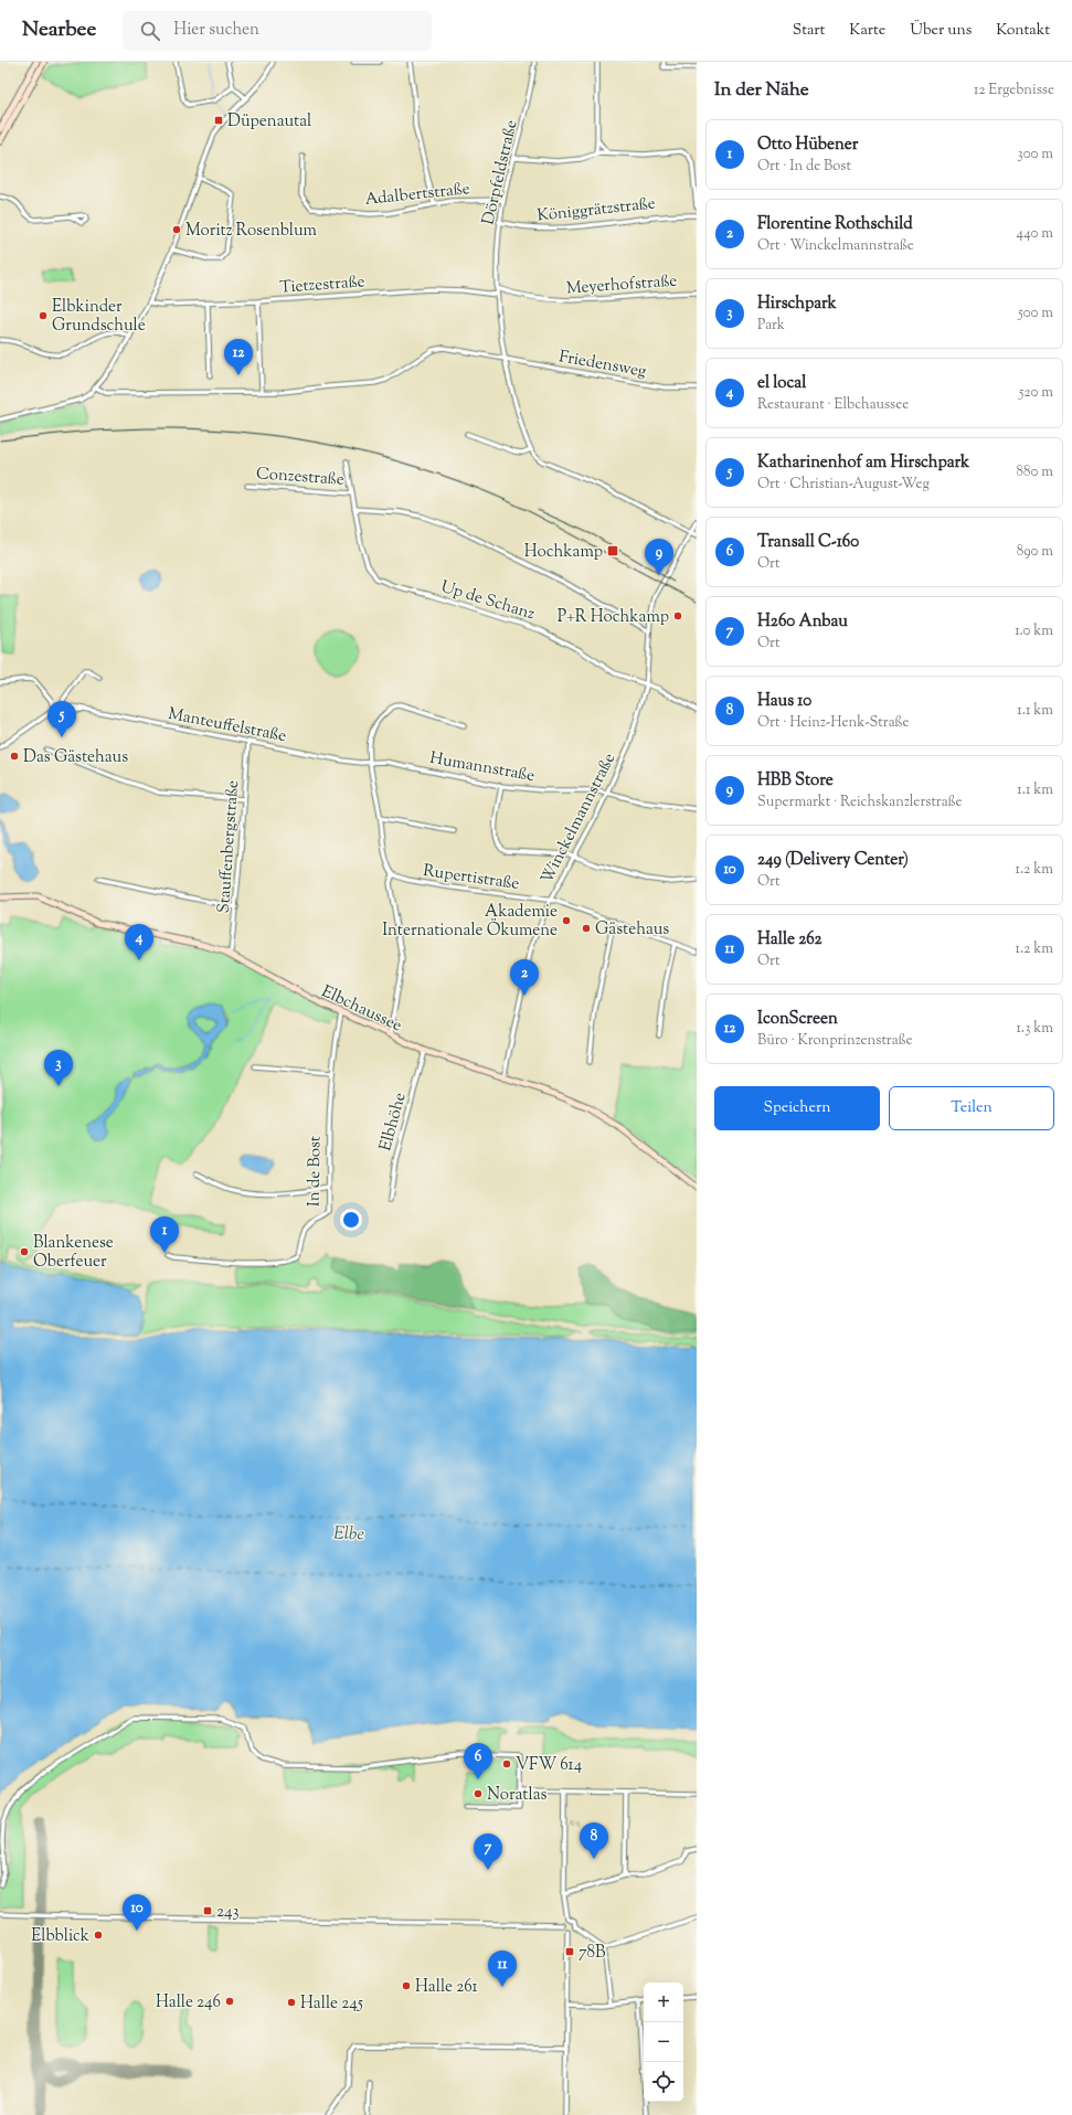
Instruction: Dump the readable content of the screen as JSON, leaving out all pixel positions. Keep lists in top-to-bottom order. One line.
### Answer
{"streets":{"main road":["Elbchaussee"],"street":["Dörpfeldstraße","Adalbertstraße","Königgrätzstraße","Tietzestraße","Meyerhofstraße","Friedensweg","Conzestraße","Up de Schanz","Manteuffelstraße","Humannstraße","Winckelmannstraße","Stauffenbergstraße","Rupertistraße","Elbhöhe","In de Bost"]},"crossings":[["Dörpfeldstraße","Adalbertstraße"],["Dörpfeldstraße","Königgrätzstraße"],["Dörpfeldstraße","Tietzestraße"],["Dörpfeldstraße","Meyerhofstraße"],["Dörpfeldstraße","Friedensweg"],["Conzestraße","Up de Schanz"],["Up de Schanz","Winckelmannstraße"],["Manteuffelstraße","Humannstraße"],["Manteuffelstraße","Stauffenbergstraße"],["Humannstraße","Winckelmannstraße"],["Winckelmannstraße","Rupertistraße"],["Winckelmannstraße","Elbchaussee"],["Stauffenbergstraße","Elbchaussee"],["Elbchaussee","Elbhöhe"],["Elbchaussee","In de Bost"]],"water":["Elbe"],"places":{"transit":["Düpenautal","Hochkamp","243","78B"],"other":["Moritz Rosenblum","Elbkinder Grundschule","P+R Hochkamp","Das Gästehaus","Akademie Internationale Ökumene","Gästehaus","Blankenese Oberfeuer","VFW 614","Noratlas","Elbblick","Halle 261","Halle 246","Halle 245"]},"page":{"header":"Nearbee","search":"Hier suchen","nav":["Start","Karte","Über uns","Kontakt"],"heading":["In der Nähe","12 Ergebnisse"],"list":[{"mark":"1","name":"Otto Hübener","note":"Ort · In de Bost","value":"300 m"},{"mark":"2","name":"Florentine Rothschild","note":"Ort · Winckelmannstraße","value":"440 m"},{"mark":"3","name":"Hirschpark","note":"Park","value":"500 m"},{"mark":"4","name":"el local","note":"Restaurant · Elbchaussee","value":"520 m"},{"mark":"5","name":"Katharinenhof am Hirschpark","note":"Ort · Christian-August-Weg","value":"880 m"},{"mark":"6","name":"Transall C-160","note":"Ort","value":"890 m"},{"mark":"7","name":"H260 Anbau","note":"Ort","value":"1.0 km"},{"mark":"8","name":"Haus 10","note":"Ort · Heinz-Henk-Straße","value":"1.1 km"},{"mark":"9","name":"HBB Store","note":"Supermarkt · Reichskanzlerstraße","value":"1.1 km"},{"mark":"10","name":"249 (Delivery Center)","note":"Ort","value":"1.2 km"},{"mark":"11","name":"Halle 262","note":"Ort","value":"1.2 km"},{"mark":"12","name":"IconScreen","note":"Büro · Kronprinzenstraße","value":"1.3 km"}],"pins":["12","9","5","4","2","3","1","6","8","7","10","11"],"buttons":["Speichern","Teilen"],"map_buttons":["+","−"]}}
